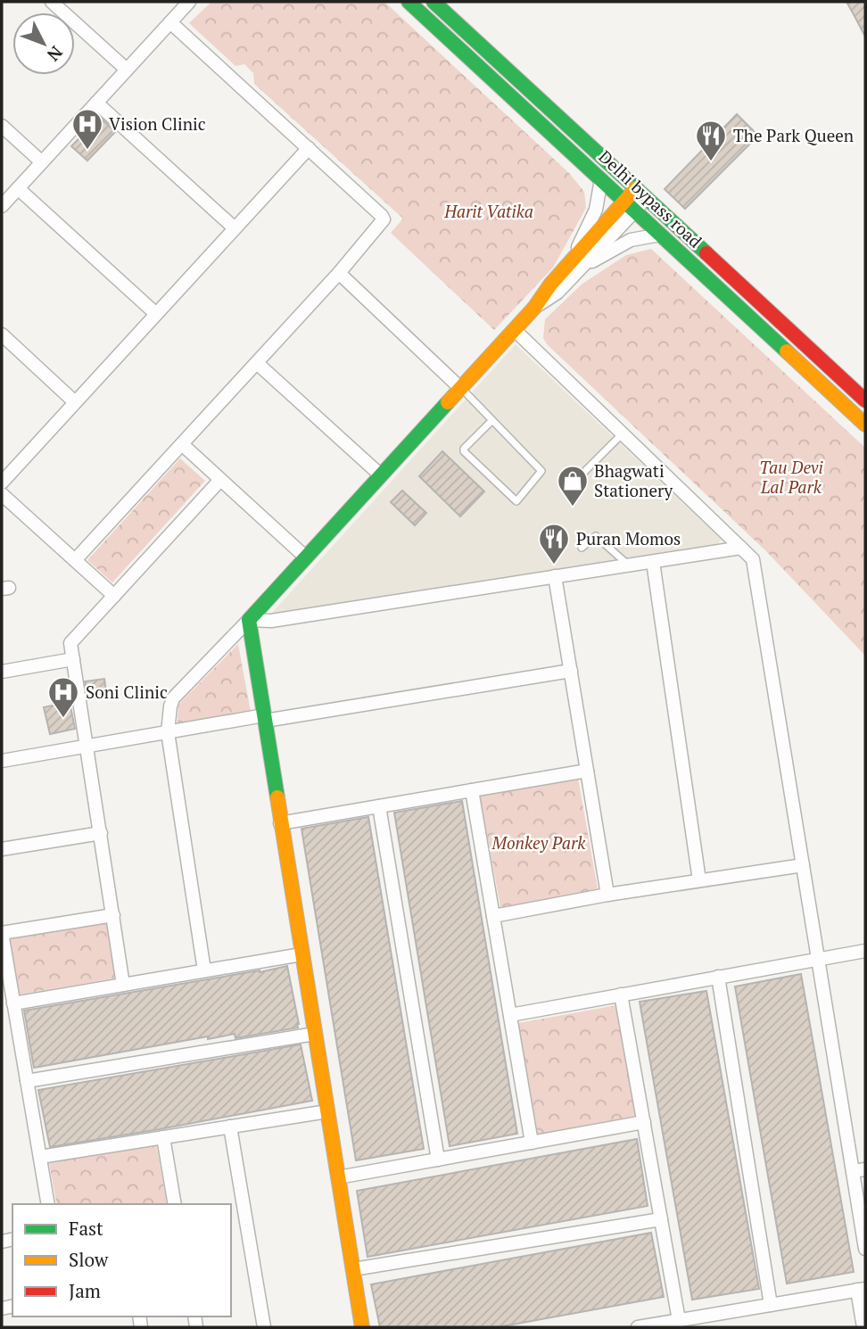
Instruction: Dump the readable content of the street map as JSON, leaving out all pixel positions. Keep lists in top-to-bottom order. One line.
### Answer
{"streets":{"street":["Delhi bypass road"]},"parks":["Harit Vatika","Tau Devi Lal Park","Monkey Park"],"places":{"hospital":["Vision Clinic","Soni Clinic"],"restaurant":["The Park Queen","Puran Momos"],"shop":["Bhagwati Stationery"]},"legend":["Fast","Slow","Jam"],"north":"bottom right"}
